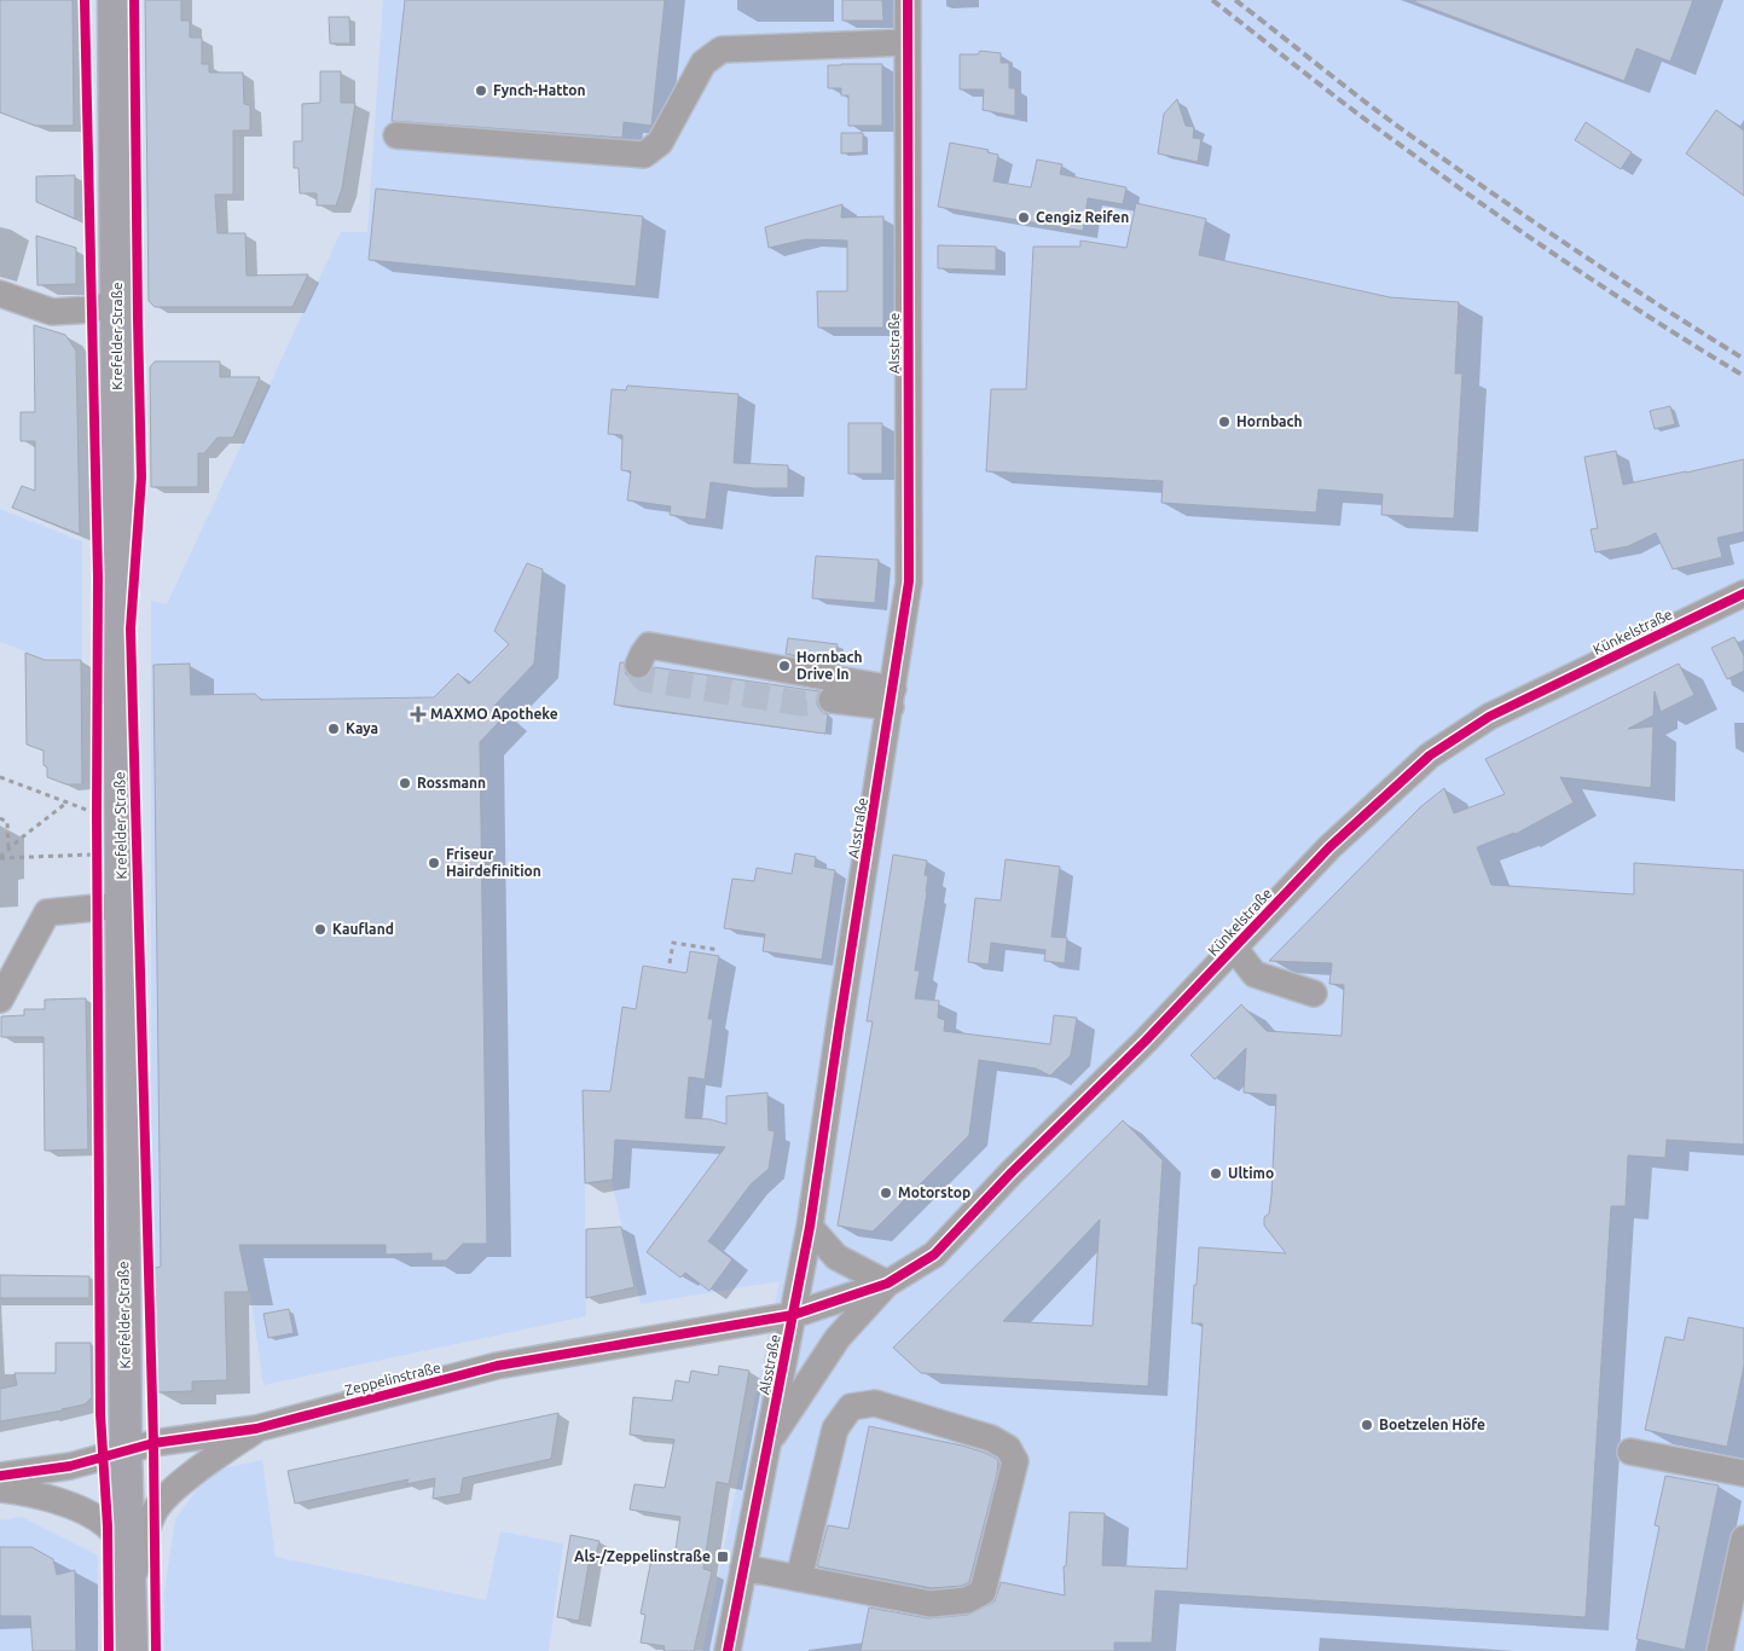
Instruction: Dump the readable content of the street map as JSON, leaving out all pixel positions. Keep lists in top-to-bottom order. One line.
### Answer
{"streets":{"main road":["Krefelder Straße"],"street":["Alsstraße","Künkelstraße","Zeppelinstraße"]},"crossings":[["Krefelder Straße","Zeppelinstraße"],["Alsstraße","Künkelstraße"],["Alsstraße","Zeppelinstraße"],["Künkelstraße","Zeppelinstraße"]],"places":{"other":["Fynch-Hatton","Cengiz Reifen","Hornbach","Hornbach Drive In","Kaya","Rossmann","Friseur Hairdefinition","Kaufland","Ultimo","Motorstop","Boetzelen Höfe"],"health":["MAXMO Apotheke"],"transit":["Als-/Zeppelinstraße"]}}
